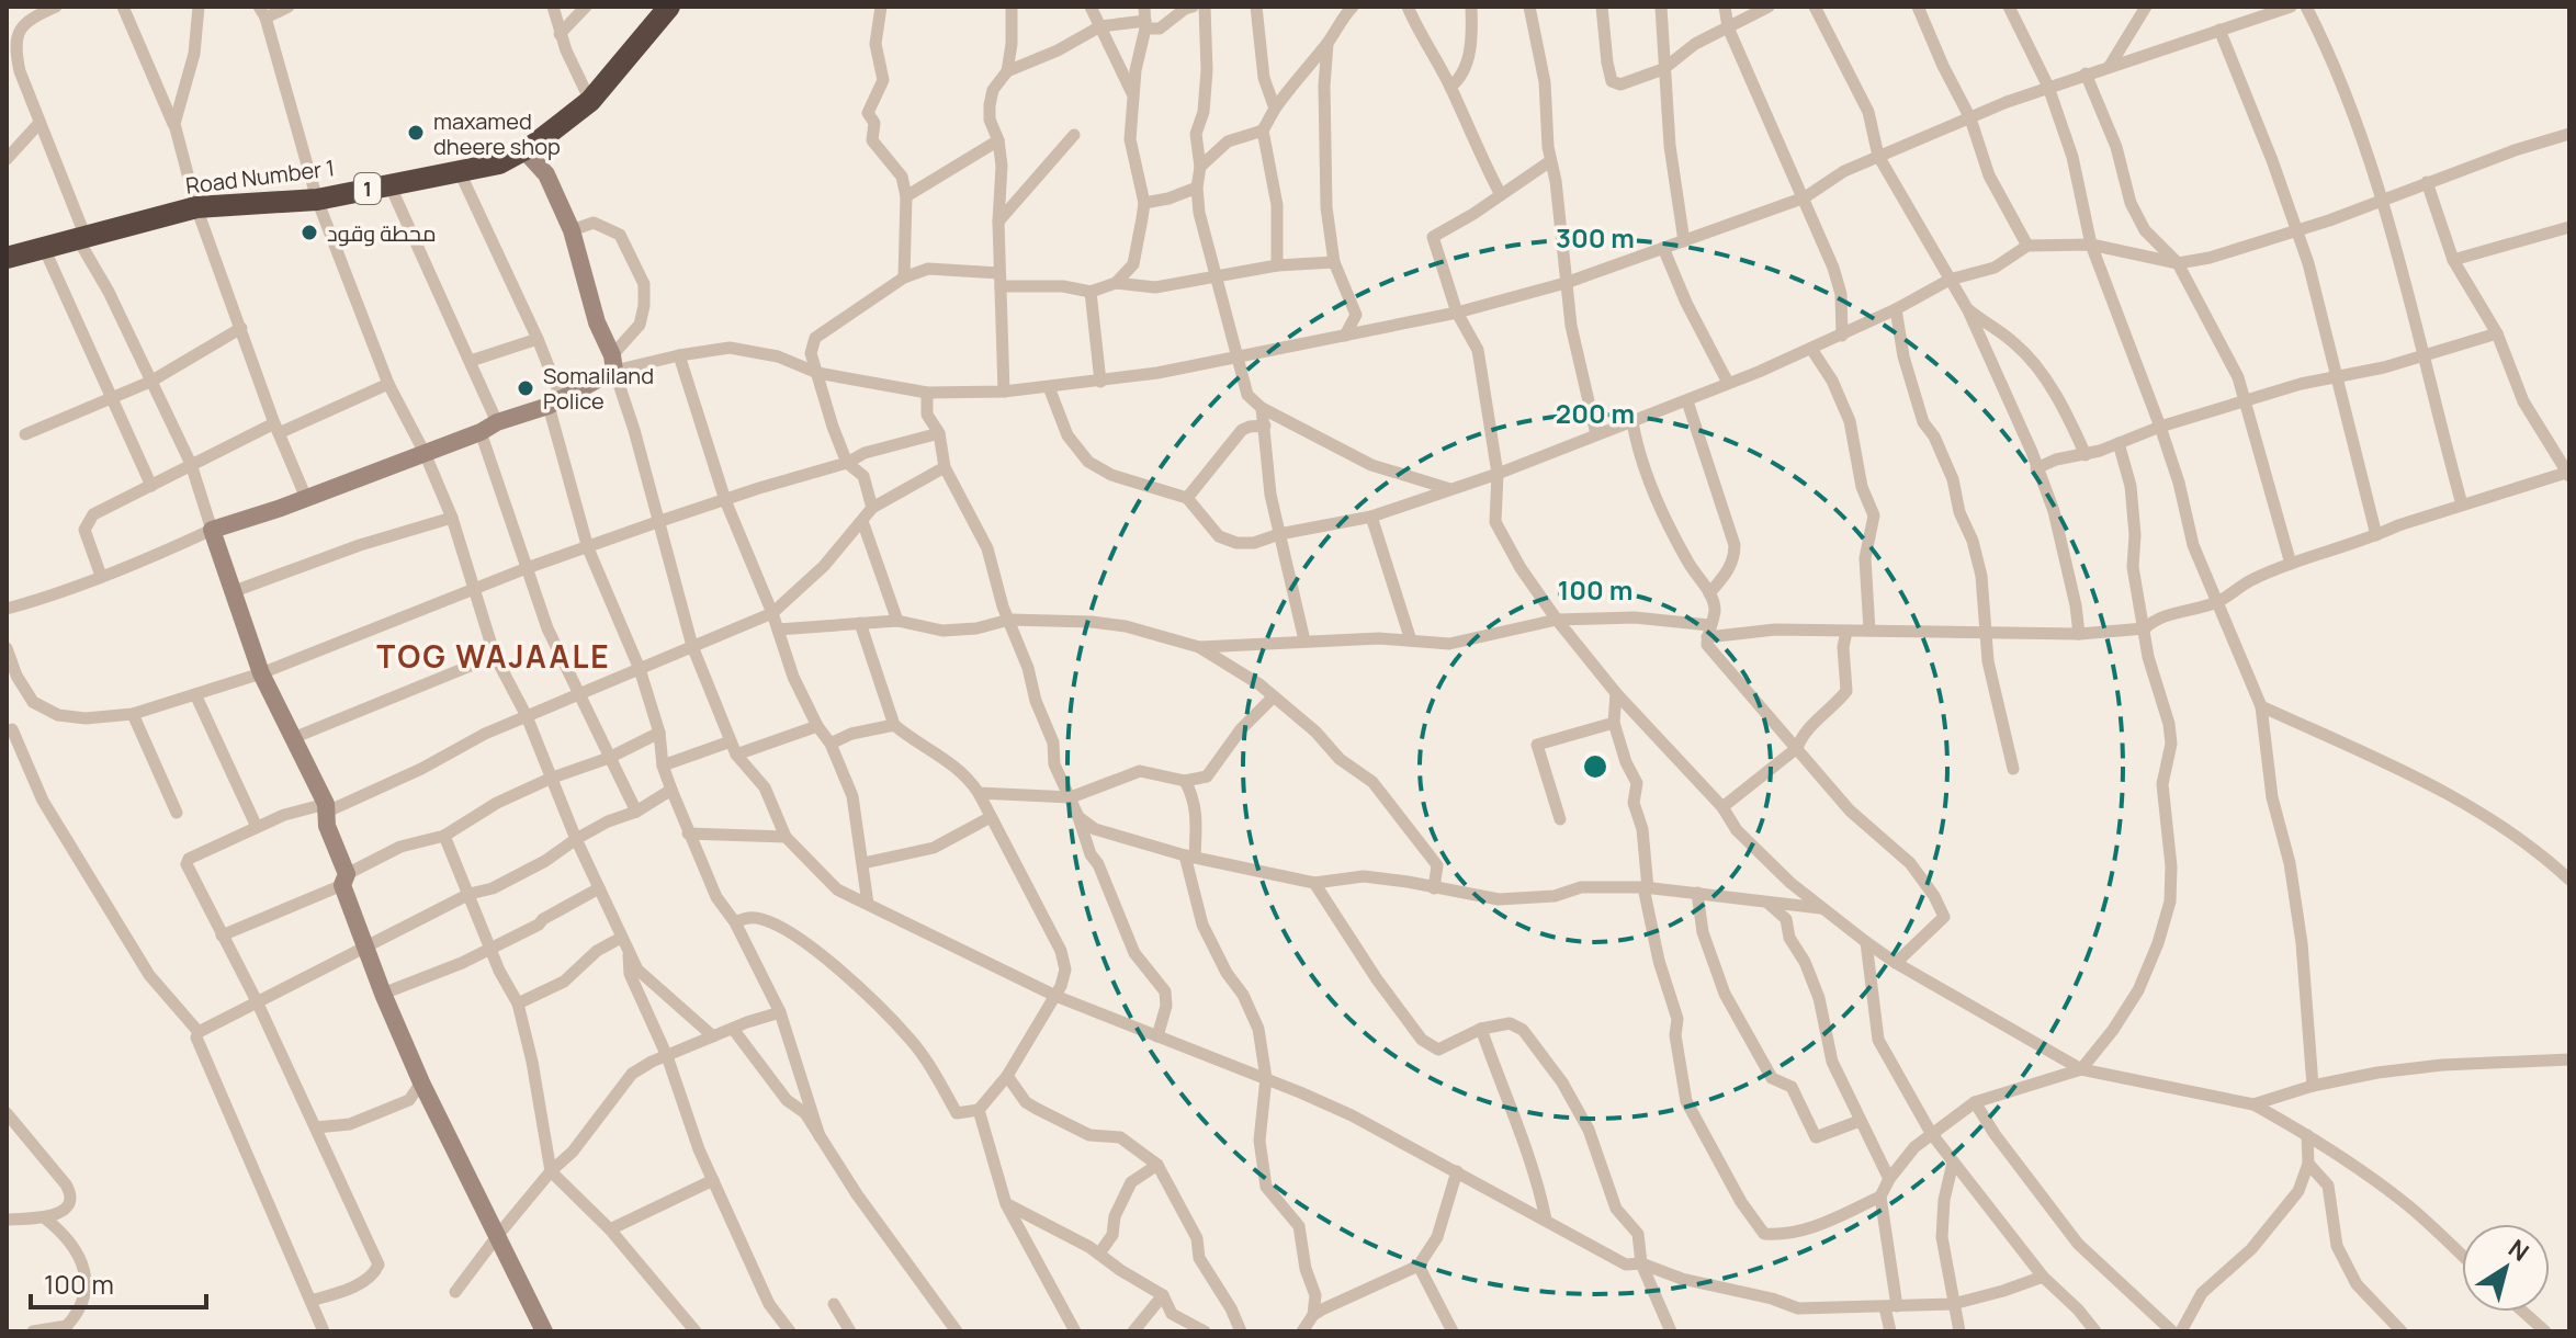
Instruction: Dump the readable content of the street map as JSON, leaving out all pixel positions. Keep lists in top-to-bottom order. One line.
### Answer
{"streets":{"highway":["Road Number 1","1"]},"districts":["TOG WAJAALE"],"places":["maxamed dheere shop","محطة وقود","Somaliland Police"],"scale_bar":"100 m","north":"top right","rings":["300 m","200 m","100 m"]}
